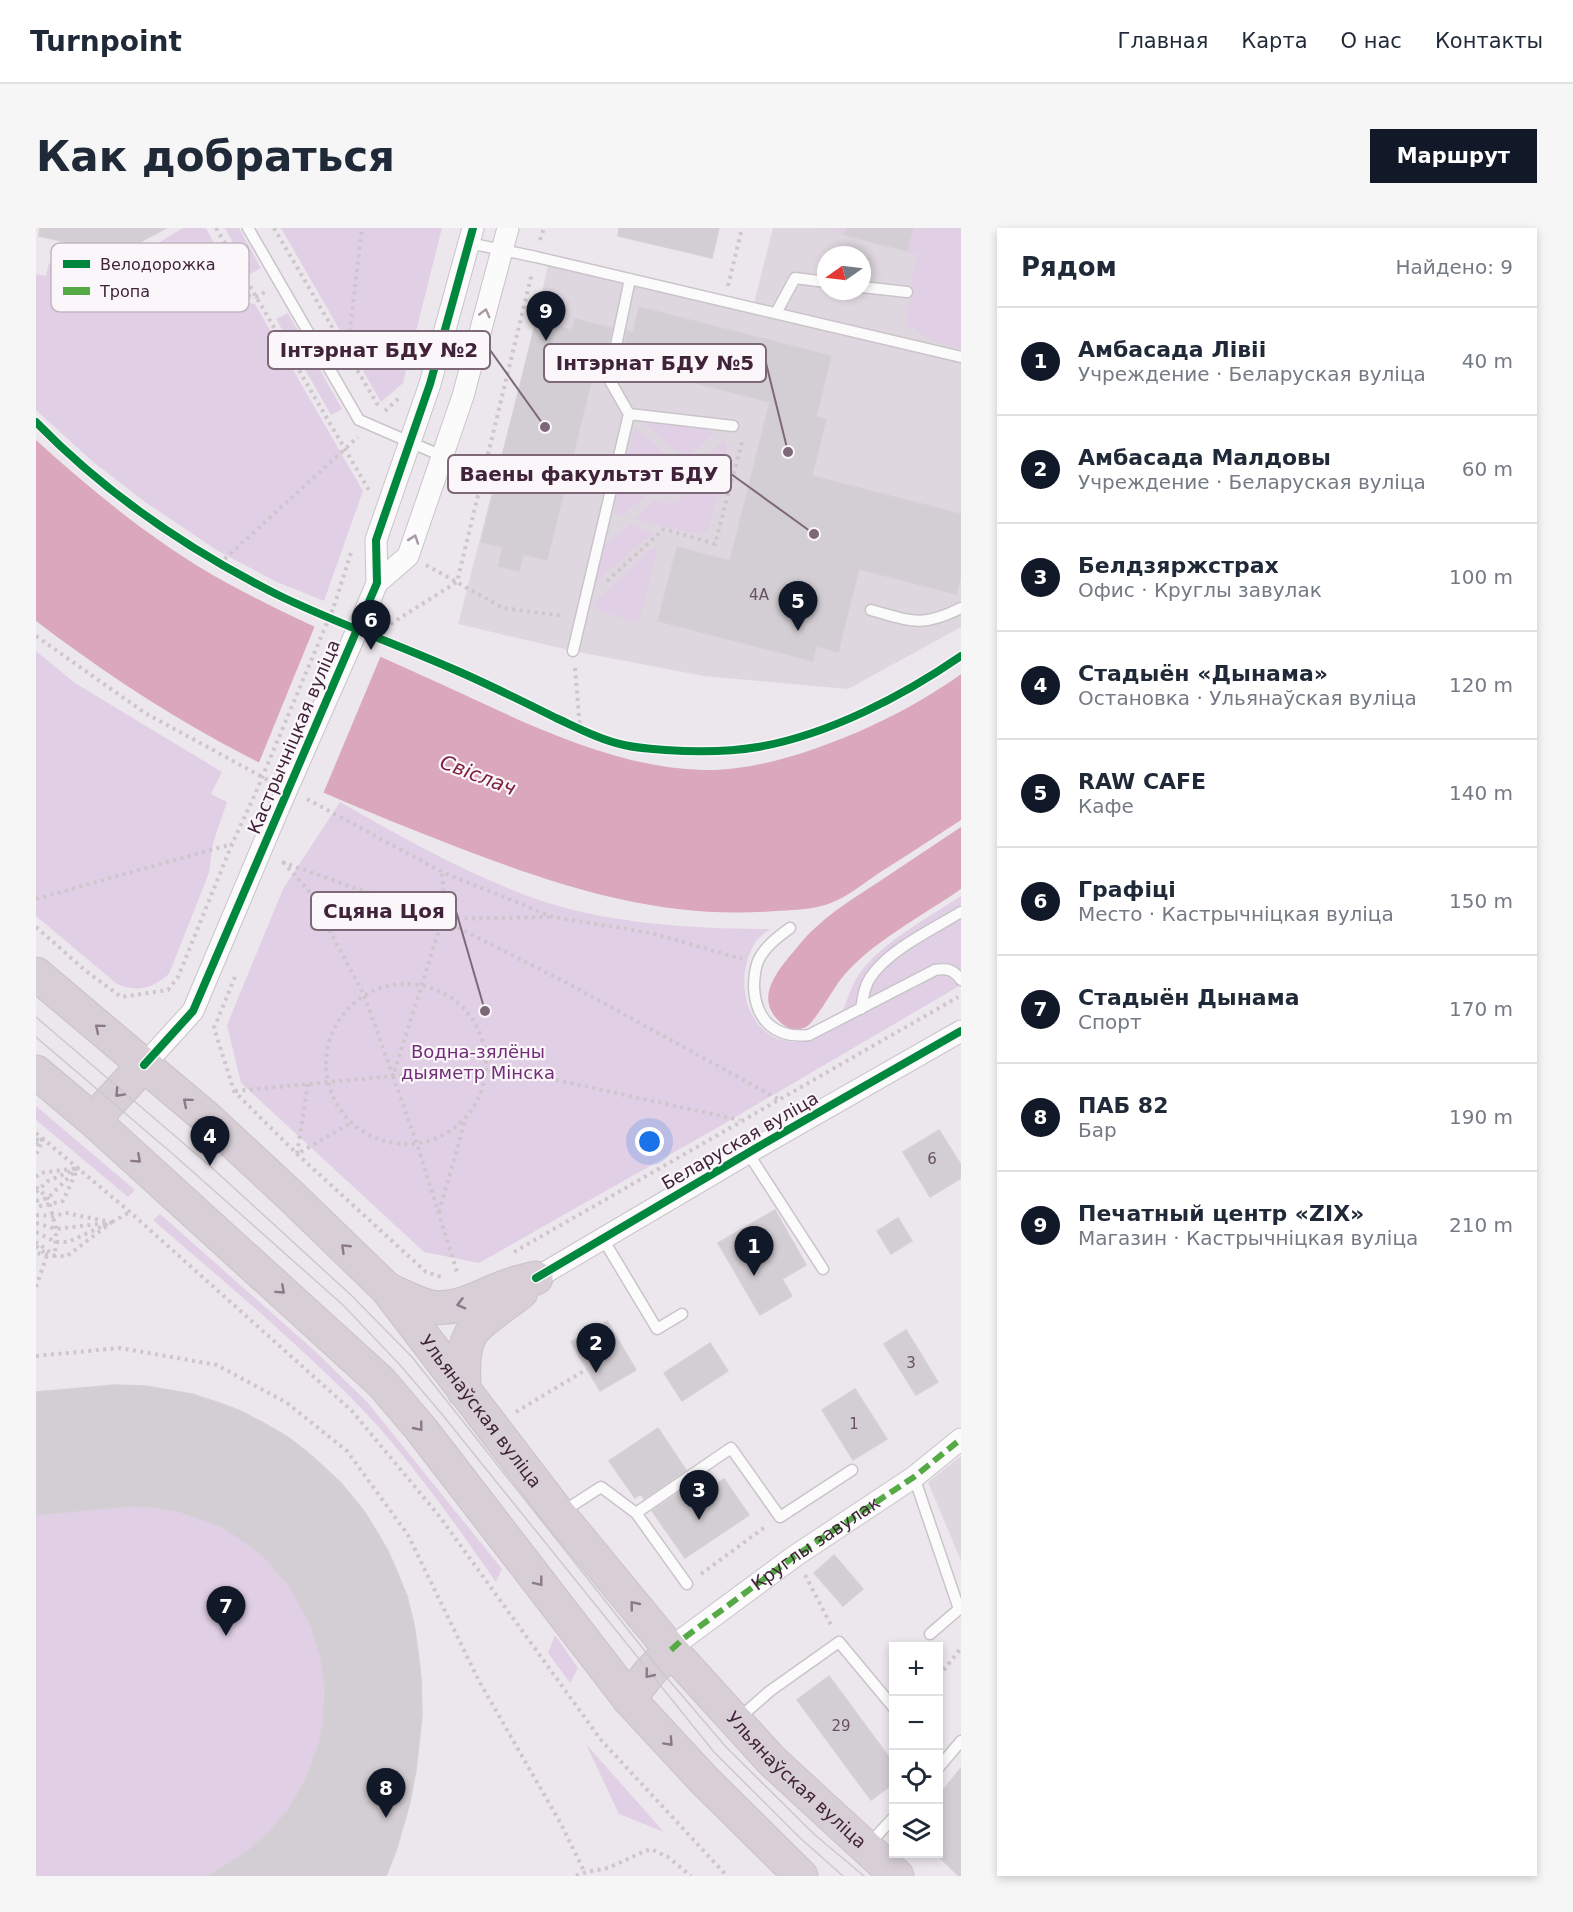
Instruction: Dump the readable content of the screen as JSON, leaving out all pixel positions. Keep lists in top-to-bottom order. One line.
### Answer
{"streets":{"main road":["Ульянаўская вуліца"],"street":["Кастрычніцкая вуліца","Беларуская вуліца","Круглы завулак"]},"crossings":[["Кастрычніцкая вуліца","Ульянаўская вуліца"],["Ульянаўская вуліца","Круглы завулак"]],"water":["Свіслач"],"parks":["Водна-зялёны дыяметр Мінска"],"places":["Інтэрнат БДУ №2","Інтэрнат БДУ №5","Ваены факультэт БДУ","Сцяна Цоя"],"house_numbers":["4А","6","3","1","29"],"legend":["Велодорожка","Тропа"],"north":"left","page":{"header":"Turnpoint","nav":["Главная","Карта","О нас","Контакты"],"buttons":"Маршрут","title":"Как добраться","heading":["Рядом","Найдено: 9"],"pins":["9","5","6","4","1","2","3","7","8"],"list":[{"mark":"1","name":"Амбасада Лівіі","note":"Учреждение · Беларуская вуліца","value":"40 m"},{"mark":"2","name":"Амбасада Малдовы","note":"Учреждение · Беларуская вуліца","value":"60 m"},{"mark":"3","name":"Белдзяржстрах","note":"Офис · Круглы завулак","value":"100 m"},{"mark":"4","name":"Стадыён «Дынама»","note":"Остановка · Ульянаўская вуліца","value":"120 m"},{"mark":"5","name":"RAW CAFE","note":"Кафе","value":"140 m"},{"mark":"6","name":"Графіці","note":"Место · Кастрычніцкая вуліца","value":"150 m"},{"mark":"7","name":"Стадыён Дынама","note":"Спорт","value":"170 m"},{"mark":"8","name":"ПАБ 82","note":"Бар","value":"190 m"},{"mark":"9","name":"Печатный центр «ZIX»","note":"Магазин · Кастрычніцкая вуліца","value":"210 m"}],"map_buttons":["+","−"]}}
